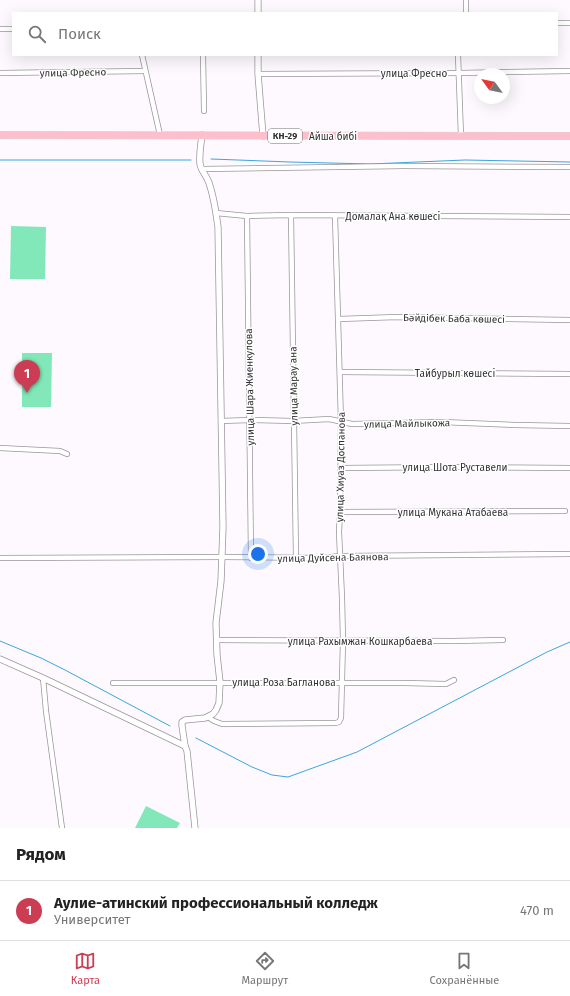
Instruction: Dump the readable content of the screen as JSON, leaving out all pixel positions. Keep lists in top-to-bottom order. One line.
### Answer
{"streets":{"main road":["КН-29","Айша бибі"],"street":["улица Фресно","Домалақ Ана көшесі","Бәйдібек Баба көшесі","Тайбурыл көшесі","улица Марау ана","улица Шара Жиенкулова","улица Майлыкожа","улица Хиуаз Доспанова","улица Шота Руставели","улица Мукана Атабаева","улица Дуйсена Баянова","улица Рахымжан Кошкарбаева","улица Роза Багланова"]},"crossings":[["Домалақ Ана көшесі","улица Марау ана"],["Домалақ Ана көшесі","улица Шара Жиенкулова"],["Домалақ Ана көшесі","улица Хиуаз Доспанова"],["Бәйдібек Баба көшесі","улица Хиуаз Доспанова"],["Тайбурыл көшесі","улица Хиуаз Доспанова"],["улица Марау ана","улица Майлыкожа"],["улица Марау ана","улица Дуйсена Баянова"],["улица Шара Жиенкулова","улица Майлыкожа"],["улица Шара Жиенкулова","улица Дуйсена Баянова"],["улица Майлыкожа","улица Хиуаз Доспанова"],["улица Хиуаз Доспанова","улица Шота Руставели"],["улица Хиуаз Доспанова","улица Мукана Атабаева"],["улица Хиуаз Доспанова","улица Дуйсена Баянова"],["улица Хиуаз Доспанова","улица Рахымжан Кошкарбаева"],["улица Хиуаз Доспанова","улица Роза Багланова"]],"north":"top left","page":{"search":"Поиск","pins":"1","heading":"Рядом","list":[{"mark":"1","name":"Аулие-атинский профессиональный колледж","note":"Университет","value":"470 m"}],"nav":["Карта","Маршрут","Сохранённые"]}}
